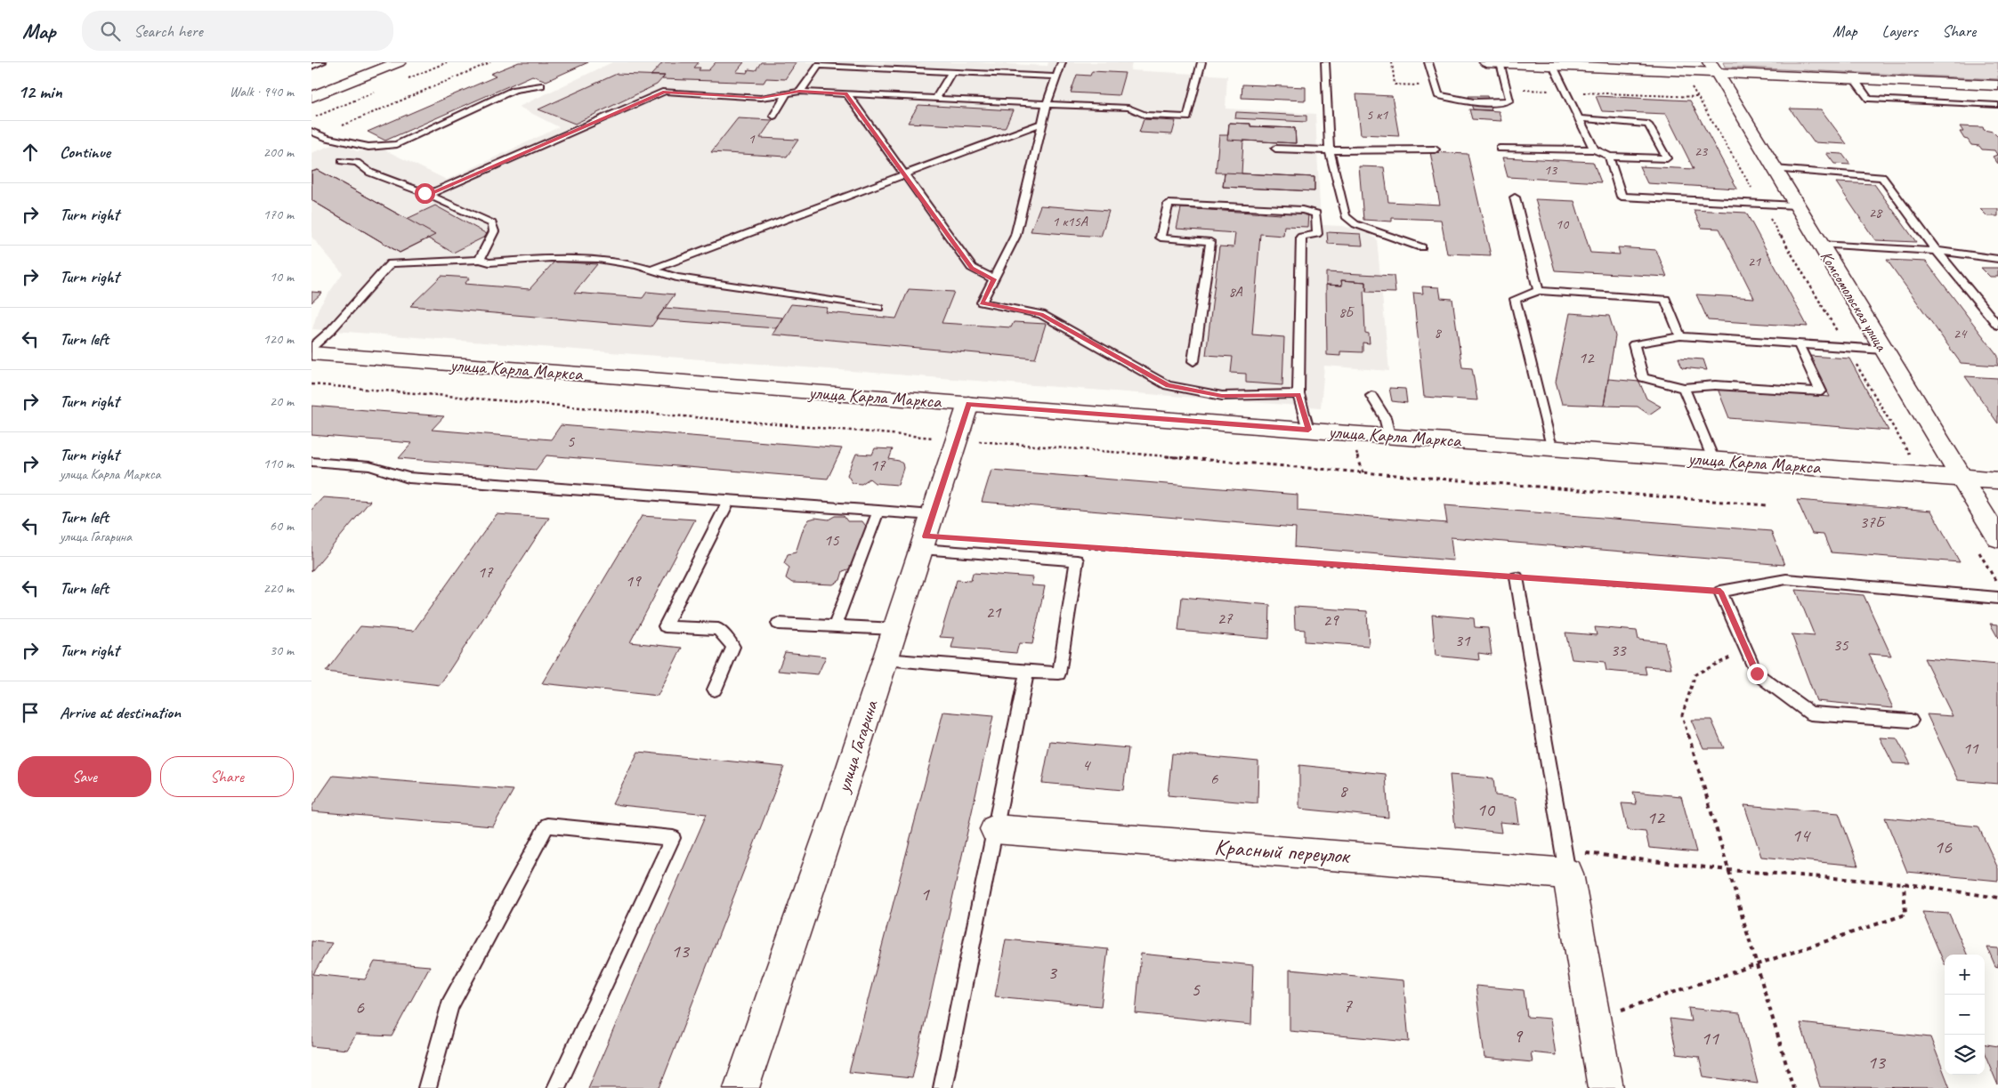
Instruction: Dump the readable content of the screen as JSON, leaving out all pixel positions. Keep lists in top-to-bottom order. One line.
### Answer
{"streets":{"street":["Комсомольская улица","улица Карла Маркса","улица Гагарина","Красный переулок"]},"crossings":[["Комсомольская улица","улица Карла Маркса"],["улица Карла Маркса","улица Гагарина"]],"house_numbers":["5 к1","1","23","13","28","1 к15А","10","21","8А","8Б","8","24","12","5","17","37Б","15","17","19","21","27","29","31","35","33","11","4","6","8","10","12","14","16","1","13","3","5","7","6","9","11","13"],"page":{"header":"Map","search":"Search here","nav":["Map","Layers","Share"],"heading":["12 min","Walk · 940 m"],"list":[["Continue","200 m"],["Turn right","170 m"],["Turn right","10 m"],["Turn left","120 m"],["Turn right","20 m"],["Turn right","улица Карла Маркса","110 m"],["Turn left","улица Гагарина","60 m"],["Turn left","220 m"],["Turn right","30 m"],"Arrive at destination"],"buttons":["Save","Share"],"map_buttons":["+","−"]}}
